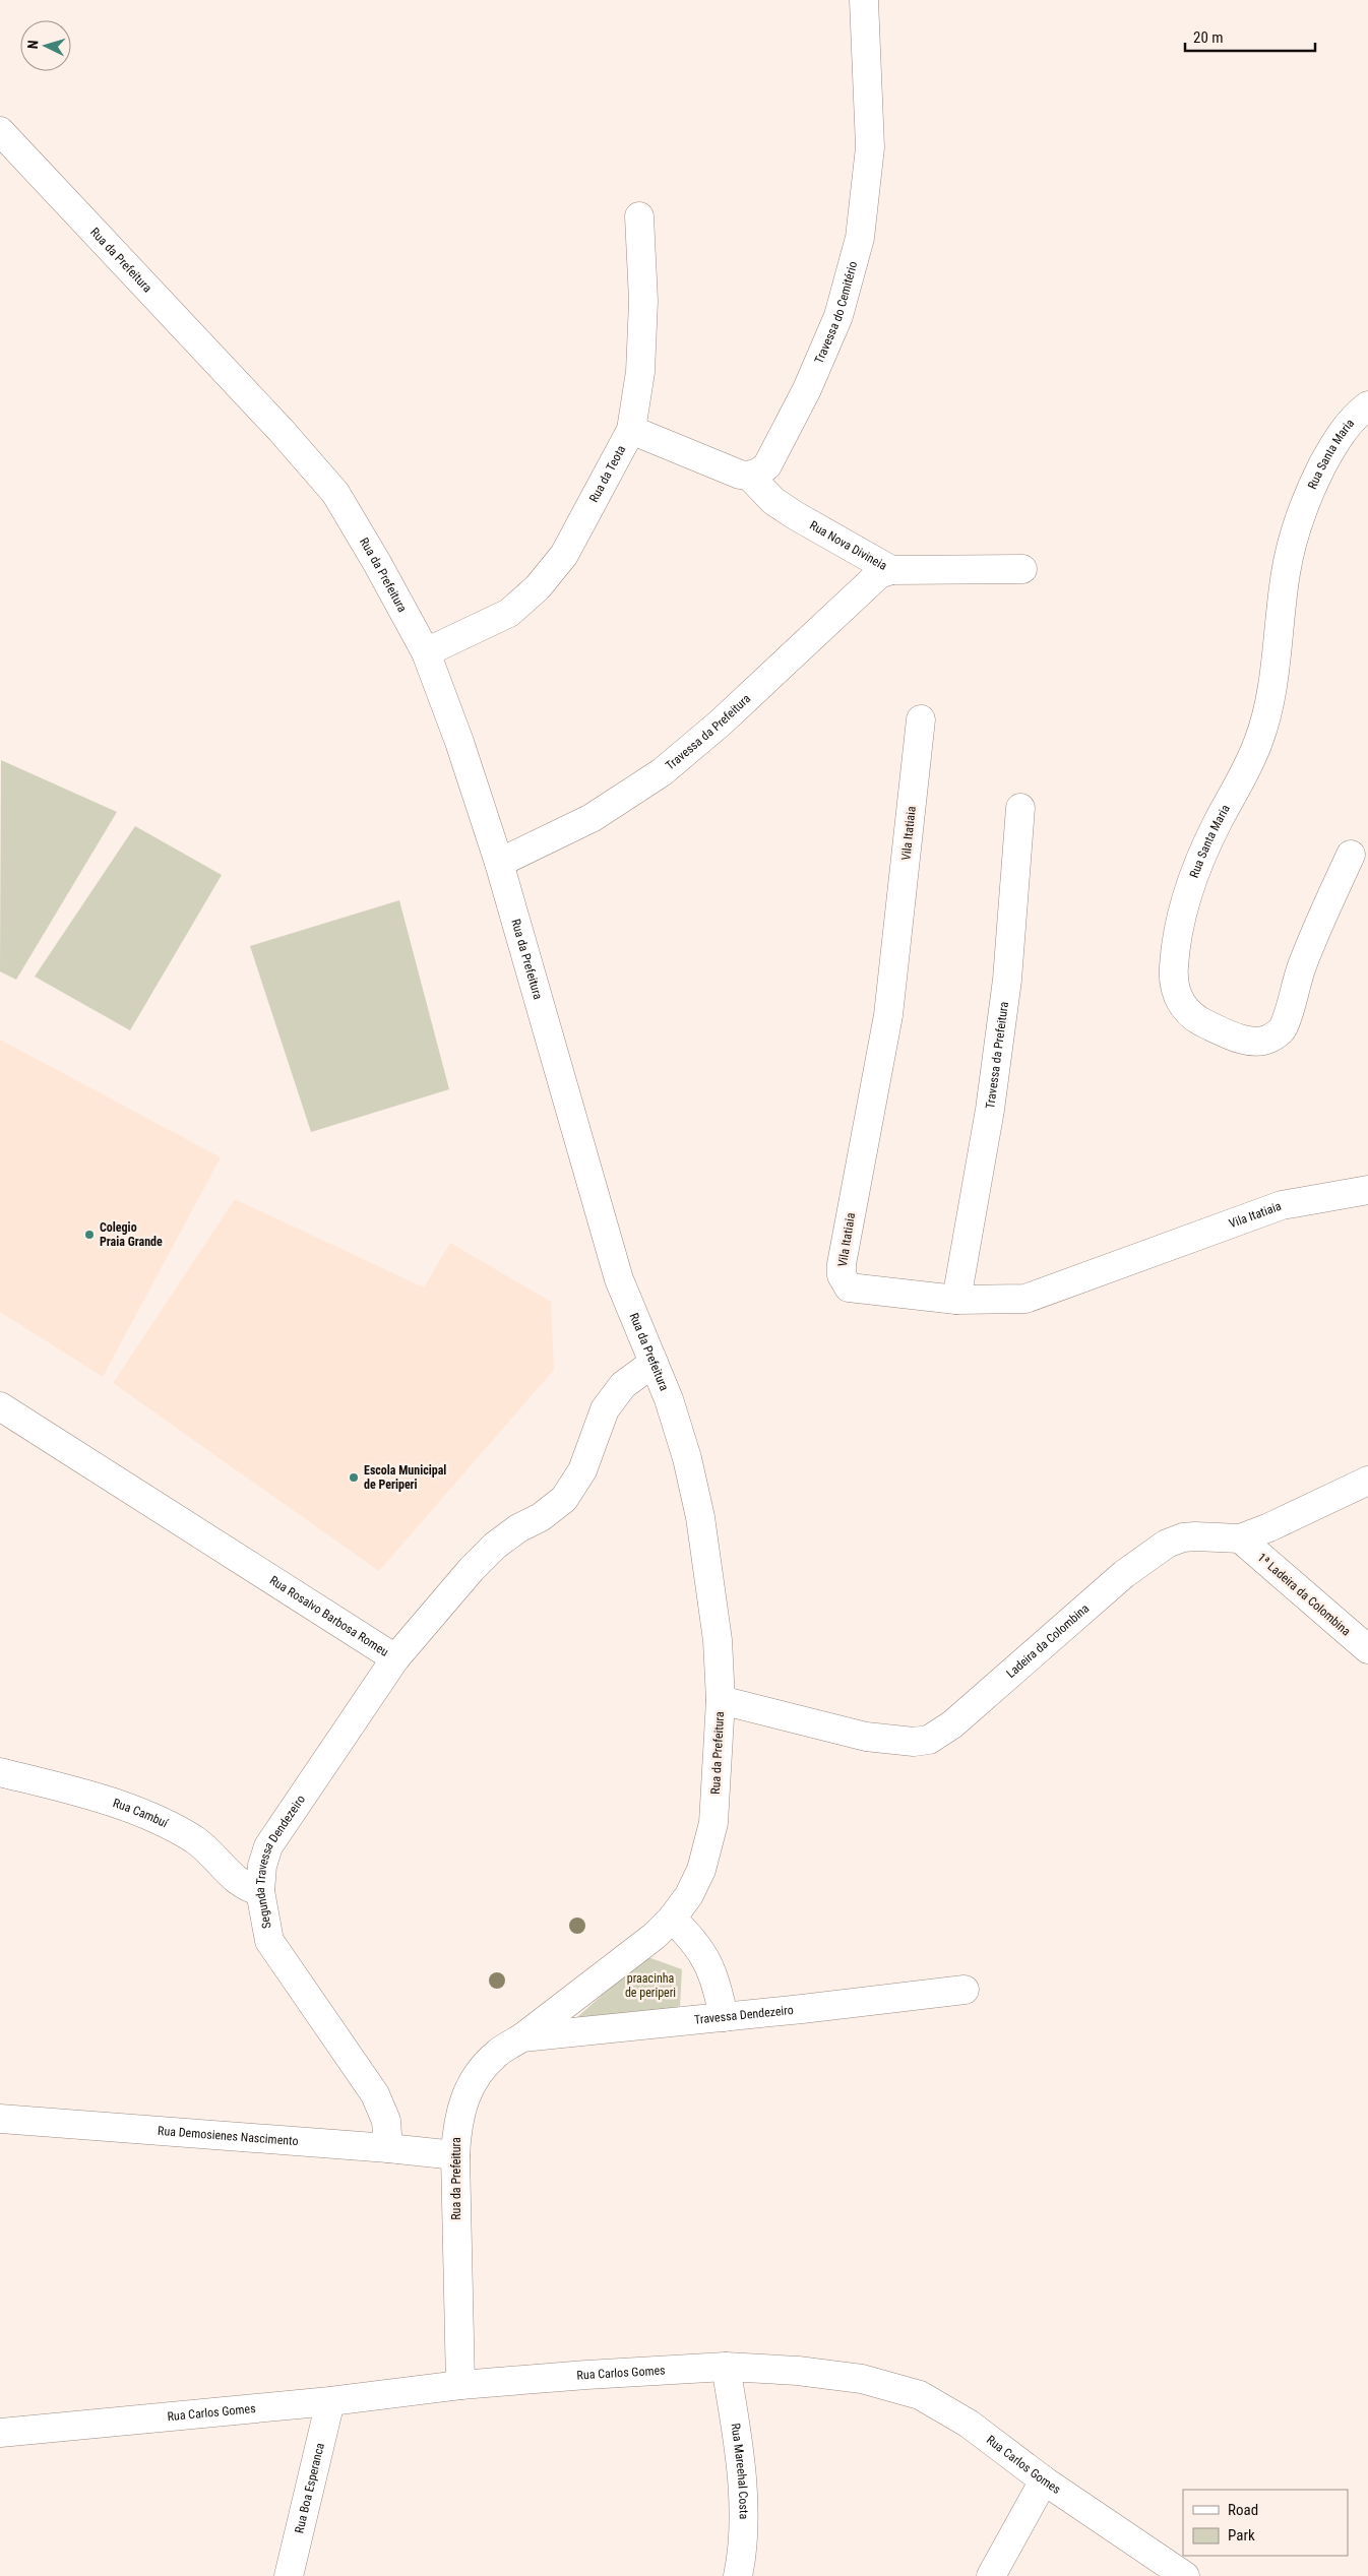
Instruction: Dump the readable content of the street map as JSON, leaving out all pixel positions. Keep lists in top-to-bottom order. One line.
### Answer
{"streets":{"street":["Rua da Prefeitura","Travessa do Cemitério","Rua Santa Maria","Rua da Teota","Rua Nova Divineia","Travessa da Prefeitura","Vila Itatiaia","1ª Ladeira da Colombina","Rua Rosalvo Barbosa Romeu","Ladeira da Colombina","Rua Cambuí","Segunda Travessa Dendezeiro","Travessa Dendezeiro","Rua Demosienes Nascimento","Rua Carlos Gomes","Rua Mareehal Costa","Rua Boa Esperanca"]},"crossings":[["Rua da Prefeitura","Rua da Teota"],["Rua da Prefeitura","Travessa da Prefeitura"],["Rua da Prefeitura","Rua Rosalvo Barbosa Romeu"],["Rua da Prefeitura","Ladeira da Colombina"],["Rua da Prefeitura","Travessa Dendezeiro"],["Rua da Prefeitura","Rua Demosienes Nascimento"],["Rua da Prefeitura","Rua Carlos Gomes"],["Travessa do Cemitério","Rua Nova Divineia"],["Rua Nova Divineia","Travessa da Prefeitura"],["Travessa da Prefeitura","Vila Itatiaia"],["1ª Ladeira da Colombina","Ladeira da Colombina"],["Rua Rosalvo Barbosa Romeu","Segunda Travessa Dendezeiro"],["Rua Cambuí","Segunda Travessa Dendezeiro"],["Segunda Travessa Dendezeiro","Rua Demosienes Nascimento"],["Rua Carlos Gomes","Rua Mareehal Costa"],["Rua Carlos Gomes","Rua Boa Esperanca"]],"parks":["praacinha de periperi"],"places":["Colegio Praia Grande","Escola Municipal de Periperi"],"legend":["Road","Park"],"scale_bar":"20 m","north":"left"}
